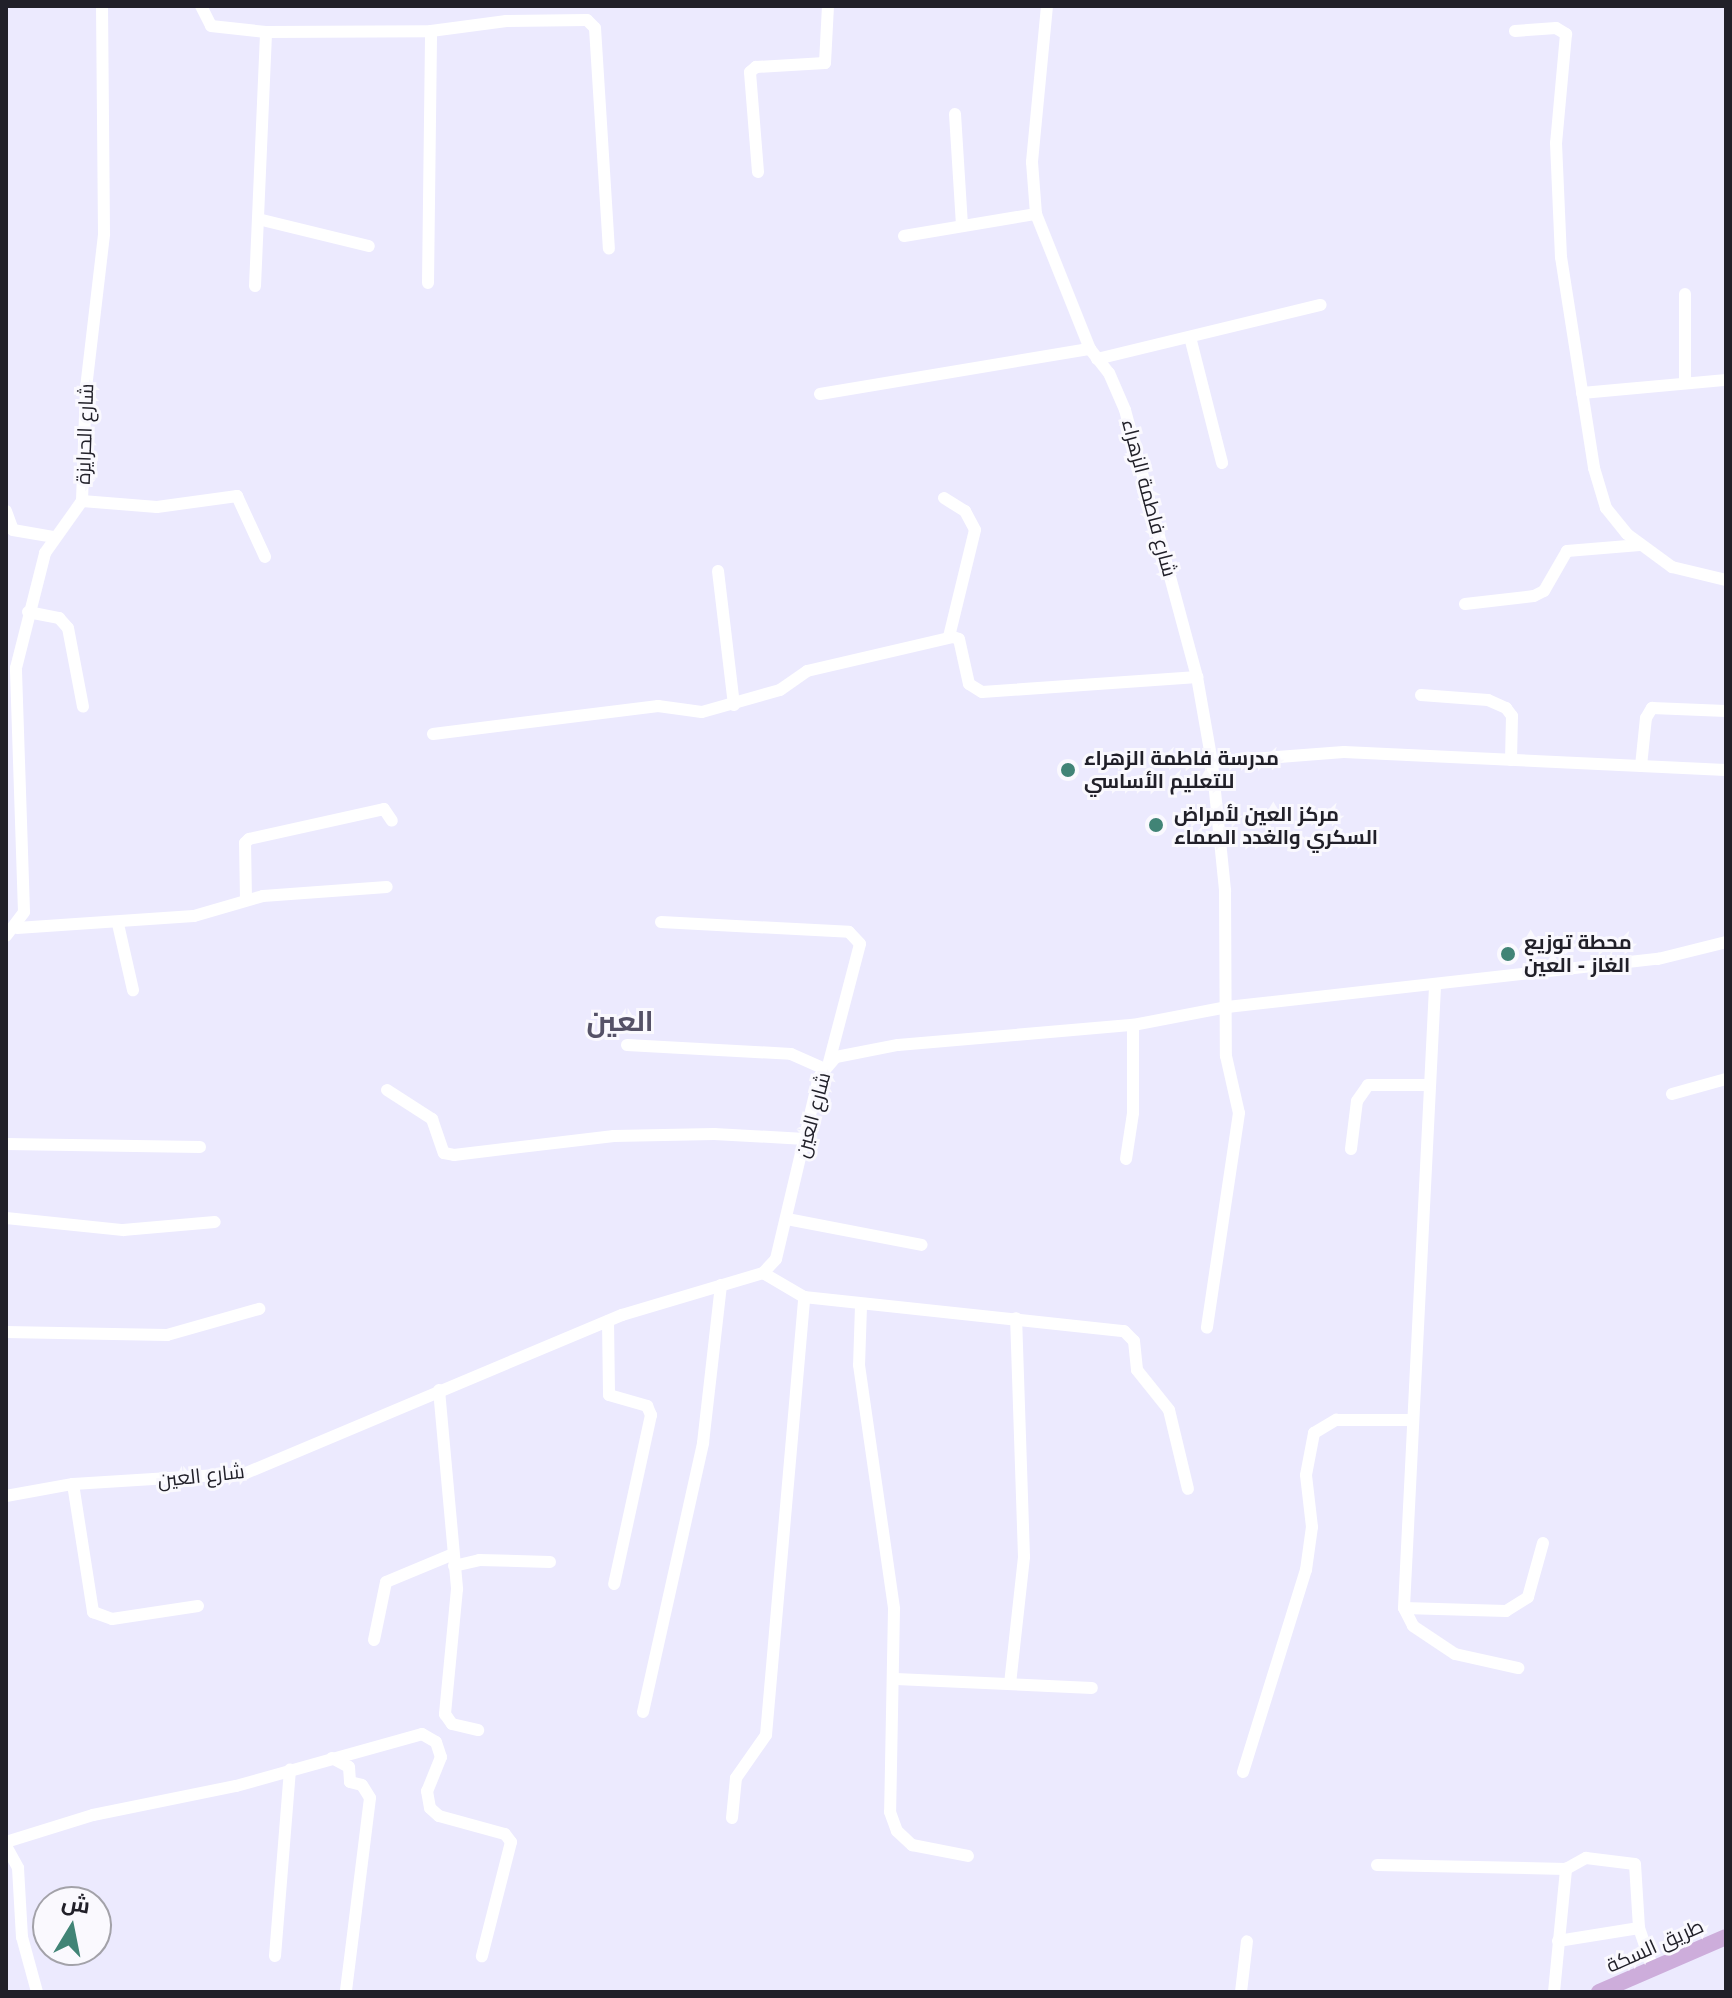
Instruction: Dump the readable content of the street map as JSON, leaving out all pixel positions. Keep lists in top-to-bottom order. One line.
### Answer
{"streets":{"main road":["طريق السكة"],"street":["شارع الحرايزة","شارع فاطمة الزهراء","شارع العين"]},"crossings":[["شارع فاطمة الزهراء","شارع العين"]],"districts":["العين"],"places":["مدرسة فاطمة الزهراء للتعليم الأساسي","مركز العين لأمراض السكري والغدد الصماء","محطة توزيع الغاز - العين"],"north":"top"}
